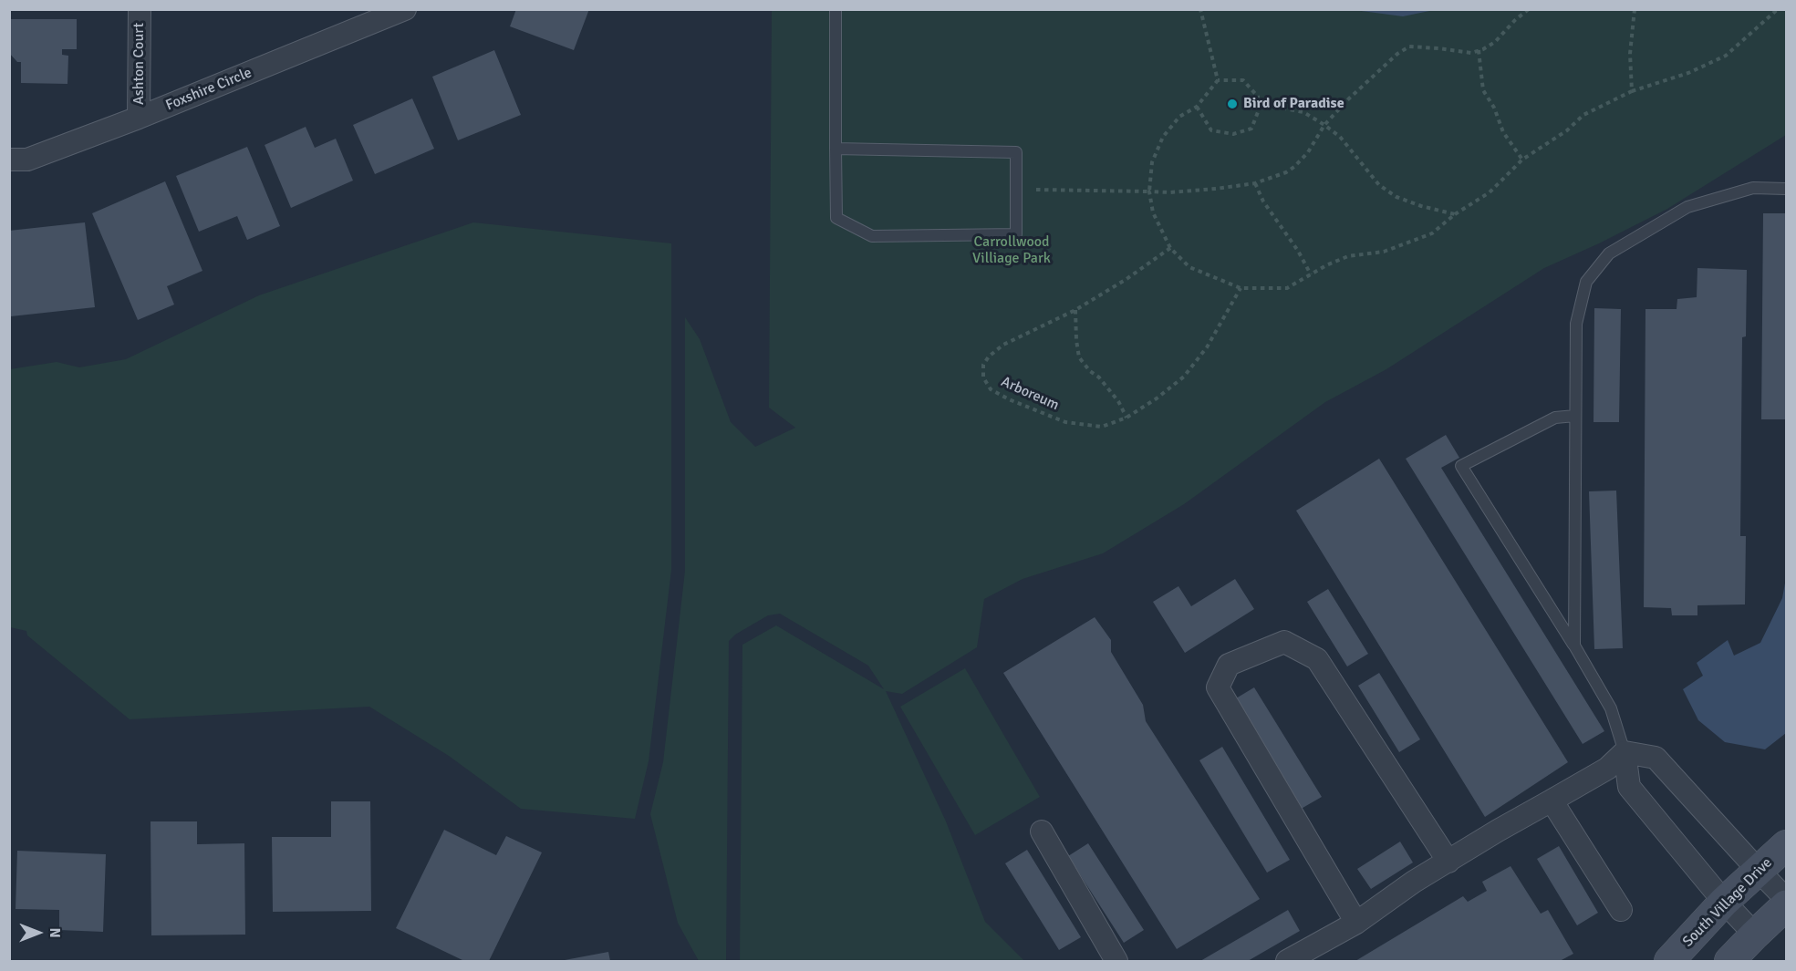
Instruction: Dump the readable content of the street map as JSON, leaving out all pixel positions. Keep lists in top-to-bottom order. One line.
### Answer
{"streets":{"street":["Ashton Court","Foxshire Circle","South Village Drive"],"path":["Arboreum"]},"crossings":[["Ashton Court","Foxshire Circle"]],"parks":["Carrollwood Villiage Park"],"places":["Bird of Paradise"],"north":"right"}
